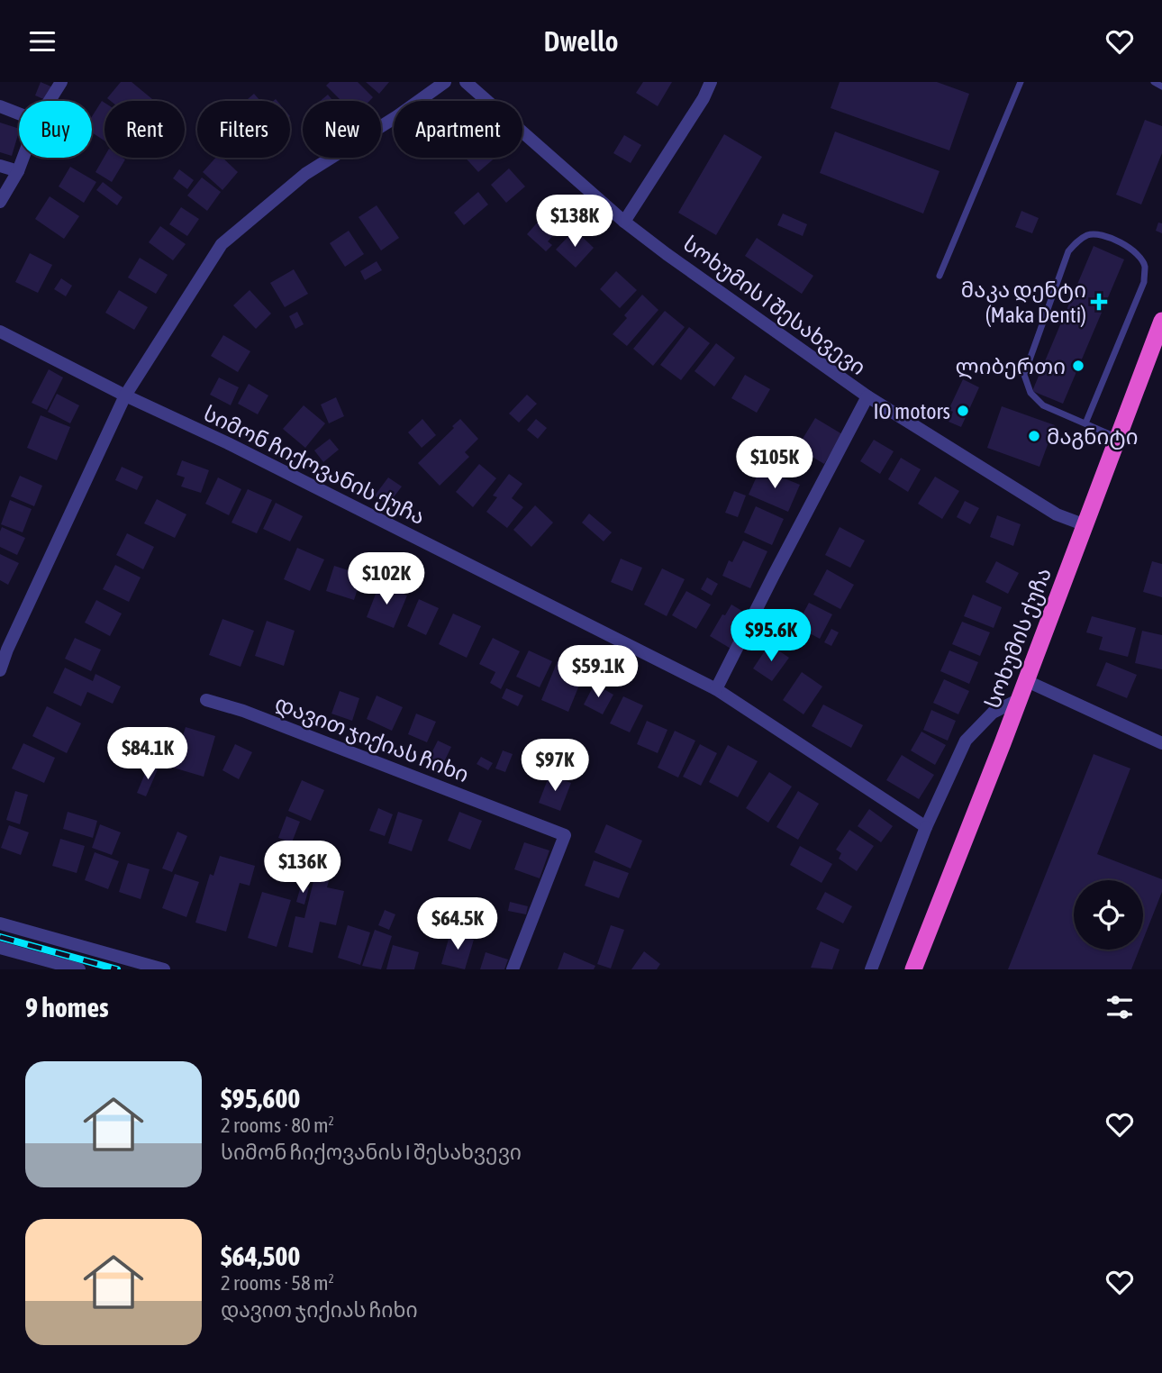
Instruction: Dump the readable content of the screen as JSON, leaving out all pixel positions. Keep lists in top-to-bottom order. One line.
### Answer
{"streets":{"highway":["სოხუმის ქუჩა"],"street":["სოხუმის I შესახვევი","სიმონ ჩიქოვანის ქუჩა","დავით ჯიქიას ჩიხი"]},"crossings":[["სოხუმის I შესახვევი","სოხუმის ქუჩა"]],"places":{"health":["მაკა დენტი (Maka Denti)"],"other":["ლიბერთი","IO motors","მაგნიტი"]},"page":{"header":"Dwello","chip":["Buy","Rent","Filters","New","Apartment"],"price":["$138K","$105K","$102K","$95.6K","$59.1K","$84.1K","$97K","$136K","$64.5K"],"heading":"9 homes","list":[{"name":"$95,600","note":"2 rooms · 80 m² · სიმონ ჩიქოვანის I შესახვევი"},{"name":"$64,500","note":"2 rooms · 58 m² · დავით ჯიქიას ჩიხი"}]}}
